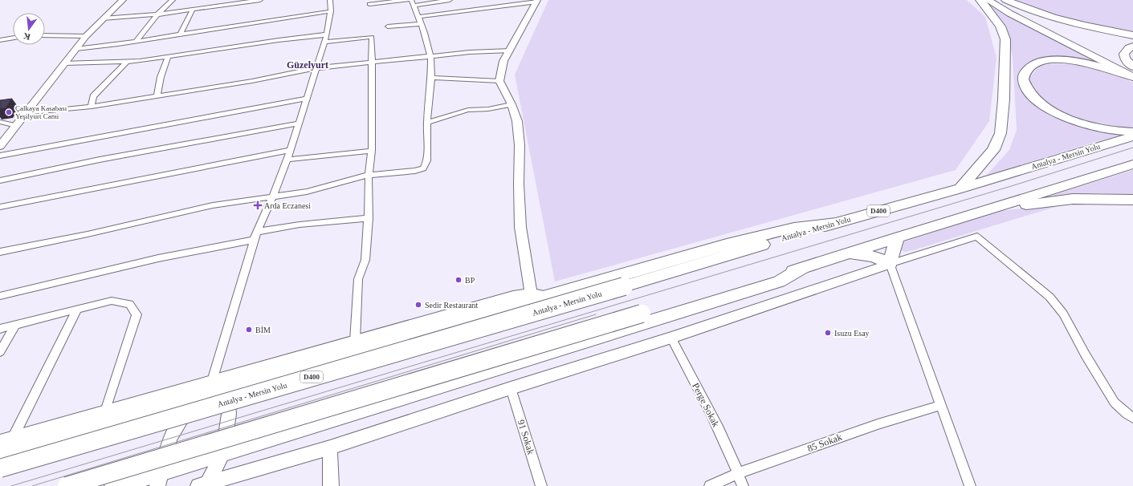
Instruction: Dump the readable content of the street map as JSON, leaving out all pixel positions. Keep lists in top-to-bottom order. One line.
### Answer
{"streets":{"highway":["Antalya - Mersin Yolu","D400"],"street":["Perge Sokak","91 Sokak","85 Sokak"]},"crossings":[["Perge Sokak","85 Sokak"]],"districts":["Güzelyurt"],"places":{"other":["Çalkaya Kasabası Yeşilyurt Cami","BP","Sedir Restaurant","BİM","Isuzu Esay"],"health":["Arda Eczanesi"]},"north":"bottom"}
